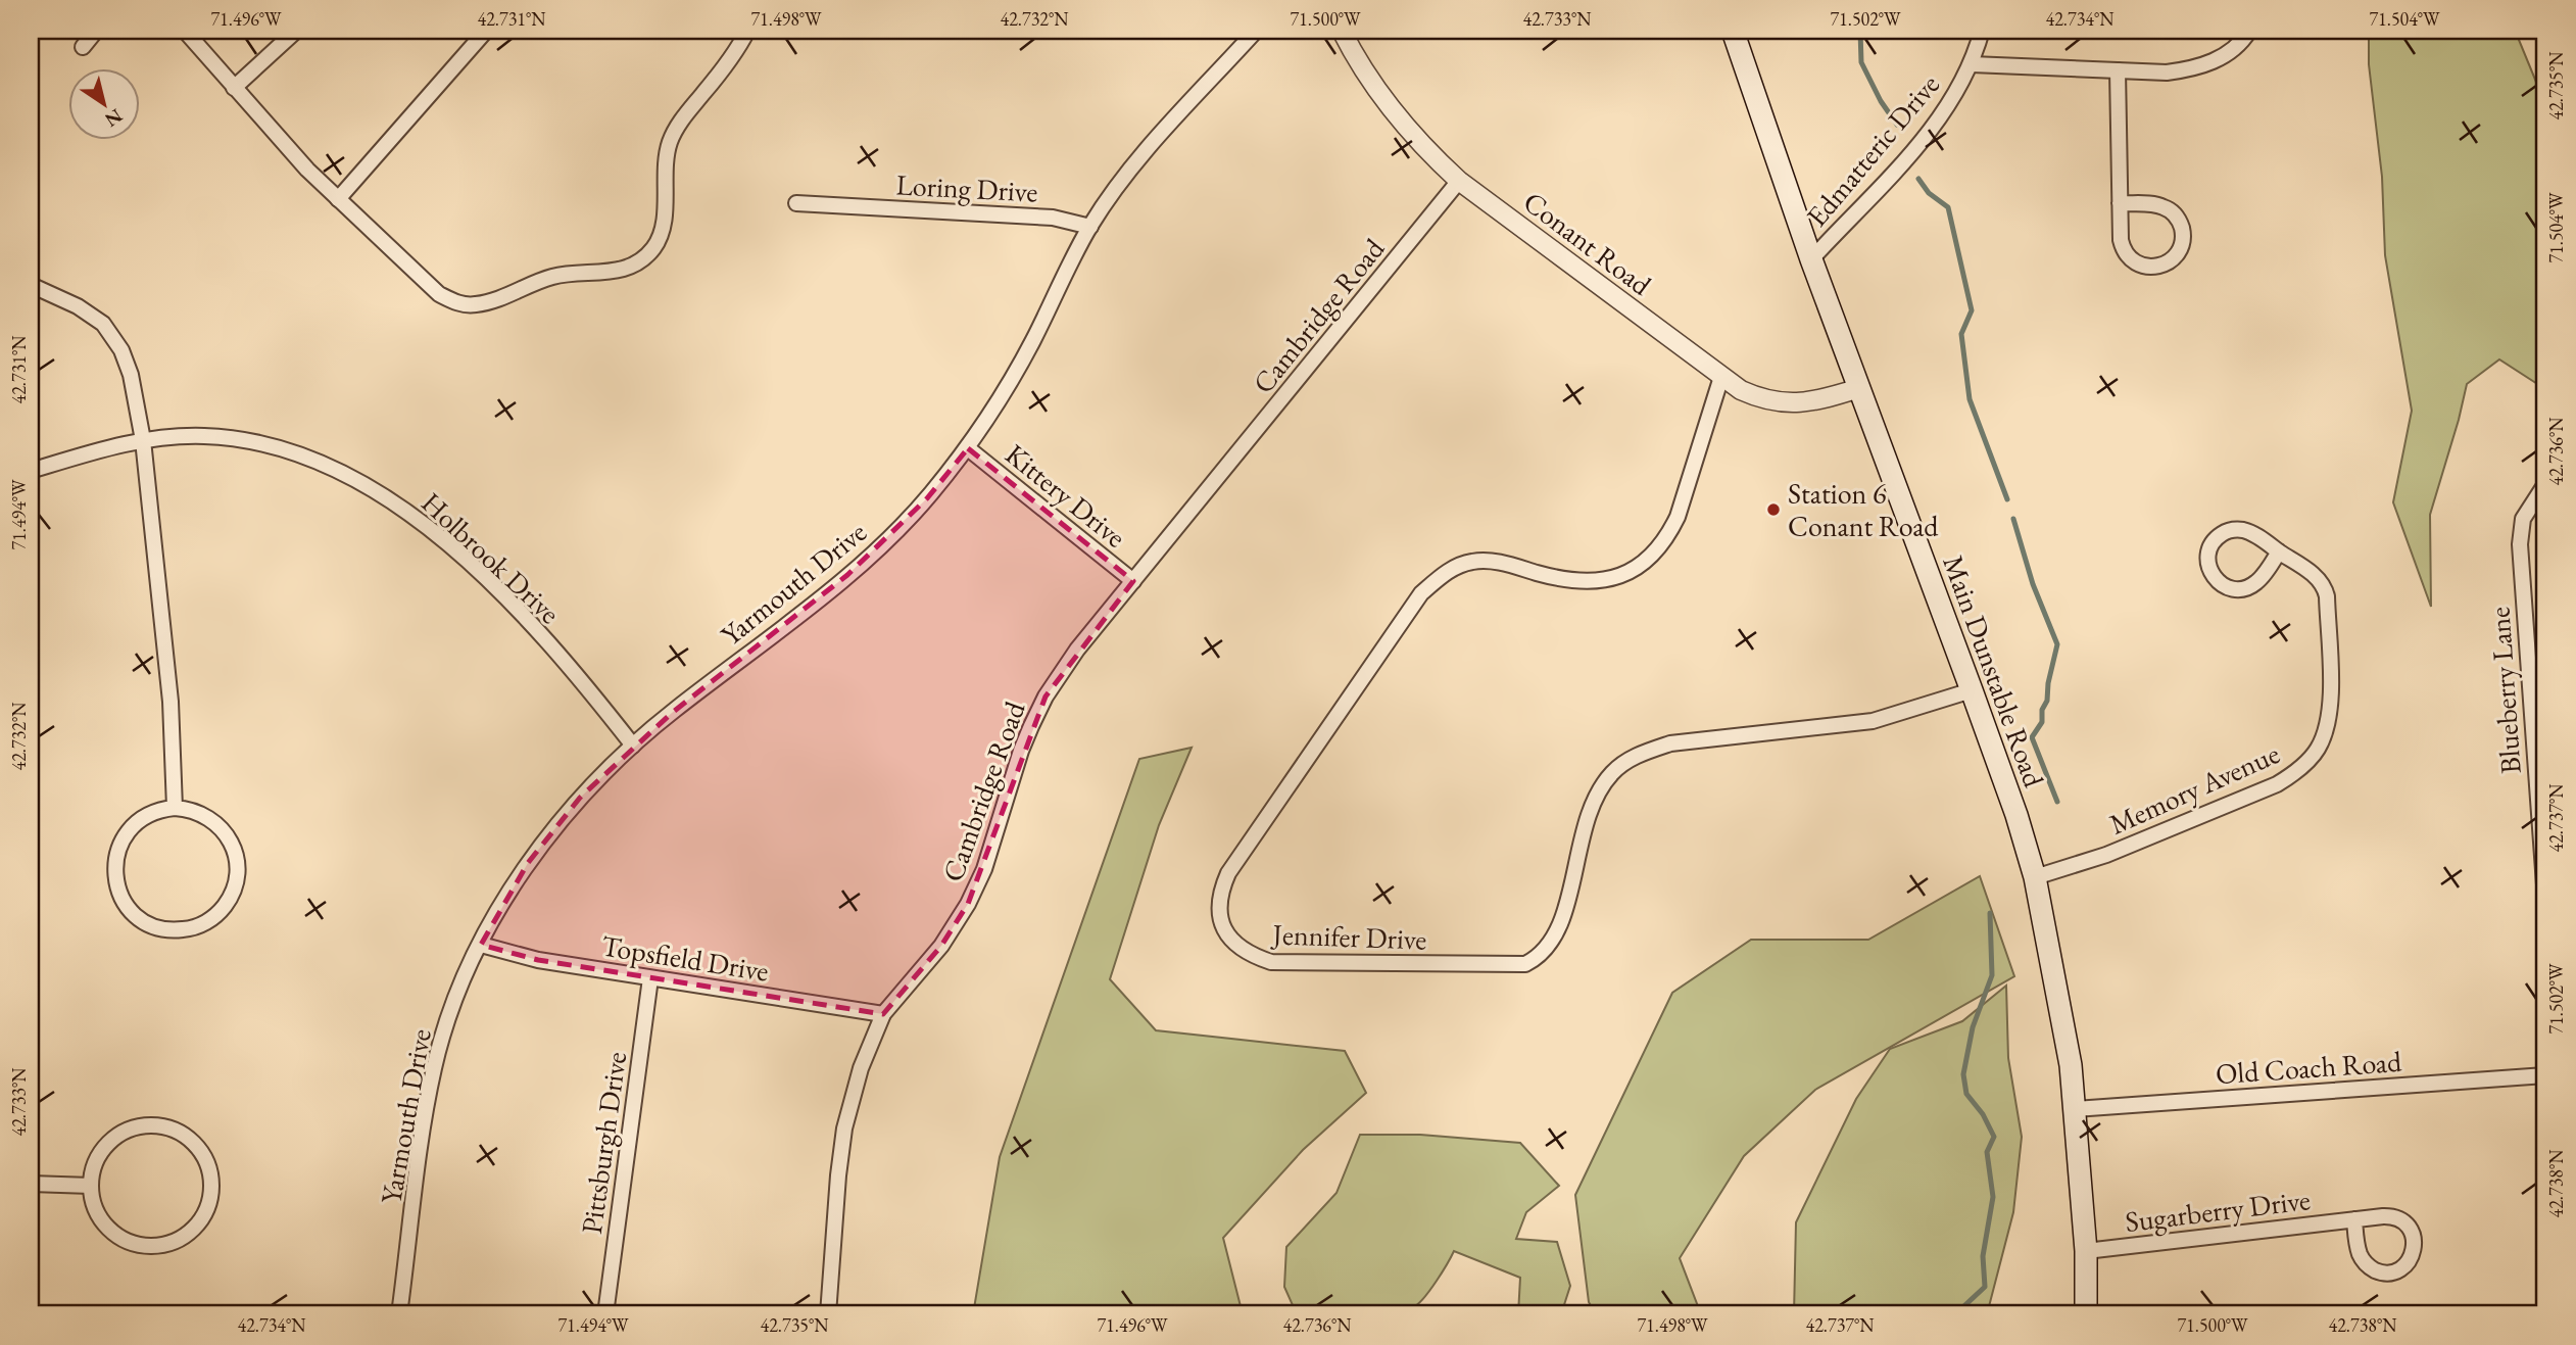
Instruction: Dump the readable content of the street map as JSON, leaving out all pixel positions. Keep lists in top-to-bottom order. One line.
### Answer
{"streets":{"main road":["Main Dunstable Road"],"street":["Edmatteric Drive","Loring Drive","Conant Road","Cambridge Road","Kittery Drive","Holbrook Drive","Yarmouth Drive","Blueberry Lane","Memory Avenue","Jennifer Drive","Topsfield Drive","Old Coach Road","Pittsburgh Drive","Sugarberry Drive"]},"crossings":[["Edmatteric Drive","Main Dunstable Road"],["Loring Drive","Yarmouth Drive"],["Conant Road","Cambridge Road"],["Conant Road","Main Dunstable Road"],["Conant Road","Jennifer Drive"],["Cambridge Road","Kittery Drive"],["Cambridge Road","Topsfield Drive"],["Kittery Drive","Yarmouth Drive"],["Holbrook Drive","Yarmouth Drive"],["Yarmouth Drive","Topsfield Drive"],["Main Dunstable Road","Memory Avenue"],["Main Dunstable Road","Jennifer Drive"],["Main Dunstable Road","Old Coach Road"],["Main Dunstable Road","Sugarberry Drive"],["Topsfield Drive","Pittsburgh Drive"]],"places":["Station 6 Conant Road"],"north":"bottom right","coordinates":["71.496°W","42.731°N","71.498°W","42.732°N","71.500°W","42.733°N","71.502°W","42.734°N","71.504°W","42.735°N","42.736°N","71.494°W","42.737°N","42.738°N"]}
